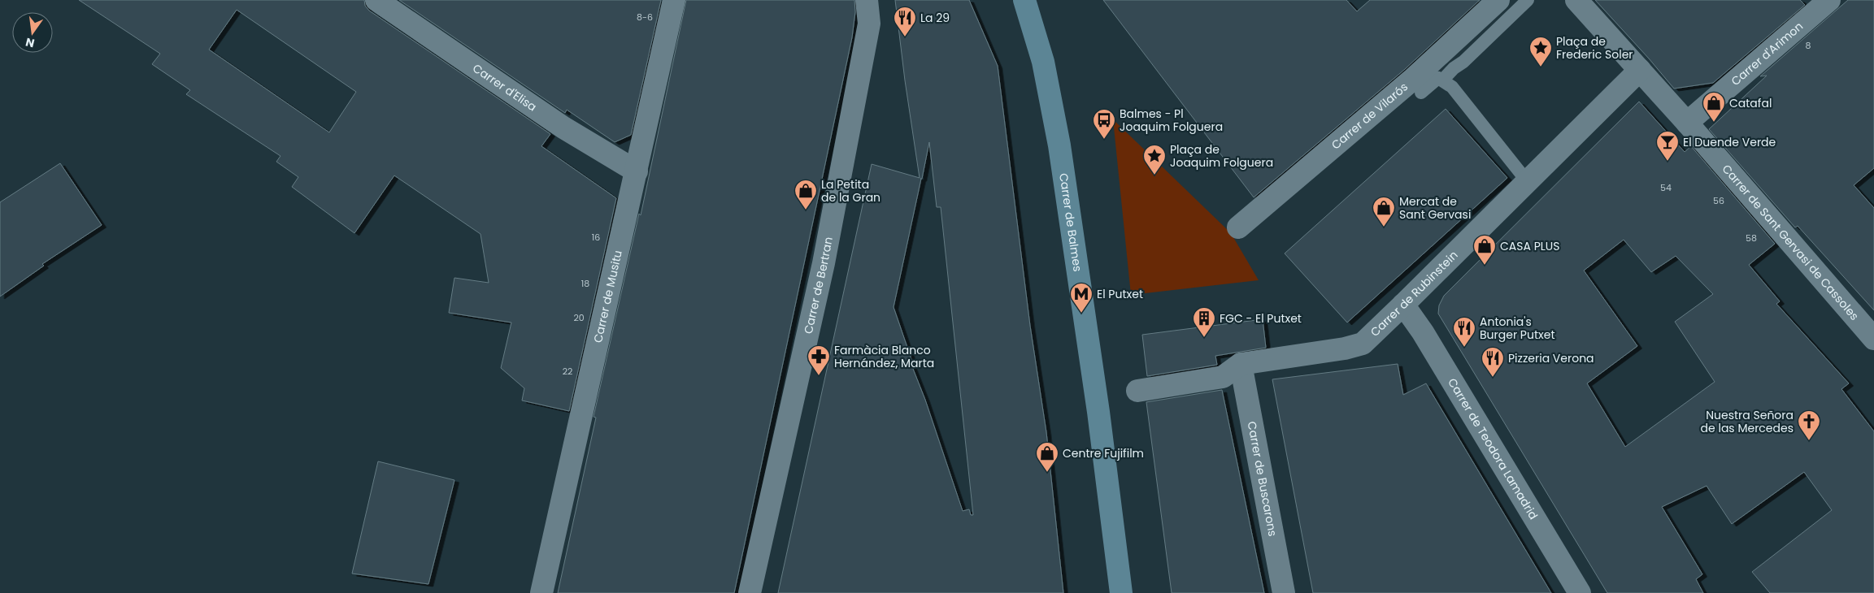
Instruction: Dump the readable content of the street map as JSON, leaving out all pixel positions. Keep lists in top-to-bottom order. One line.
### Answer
{"streets":{"main road":["Carrer de Balmes"],"street":["Carrer d'Arimon","Carrer d'Elisa","Carrer de Vilarós","Carrer de Sant Gervasi de Cassoles","Carrer de Bertran","Carrer de Rubinstein","Carrer de Musitu","Carrer de Teodora Lamadrid","Carrer de Buscarons"]},"crossings":[["Carrer d'Arimon","Carrer de Sant Gervasi de Cassoles"],["Carrer d'Elisa","Carrer de Musitu"],["Carrer de Sant Gervasi de Cassoles","Carrer de Rubinstein"],["Carrer de Rubinstein","Carrer de Teodora Lamadrid"],["Carrer de Rubinstein","Carrer de Buscarons"]],"places":{"restaurant":["La 29","Antonia's Burger Putxet","Pizzeria Verona"],"place":["Plaça de Frederic Soler","Plaça de Joaquim Folguera"],"shop":["Catafal","La Petita de la Gran","Mercat de Sant Gervasi","CASA PLUS","Centre Fujifilm"],"bus stop":["Balmes - Pl Joaquim Folguera"],"bar":["El Duende Verde"],"metro station":["El Putxet"],"building":["FGC - El Putxet"],"pharmacy":["Farmàcia Blanco Hernández, Marta"],"church":["Nuestra Señora de las Mercedes"]},"house_numbers":["8-6","8","54","56","16","58","18","20","22"],"north":"bottom"}
